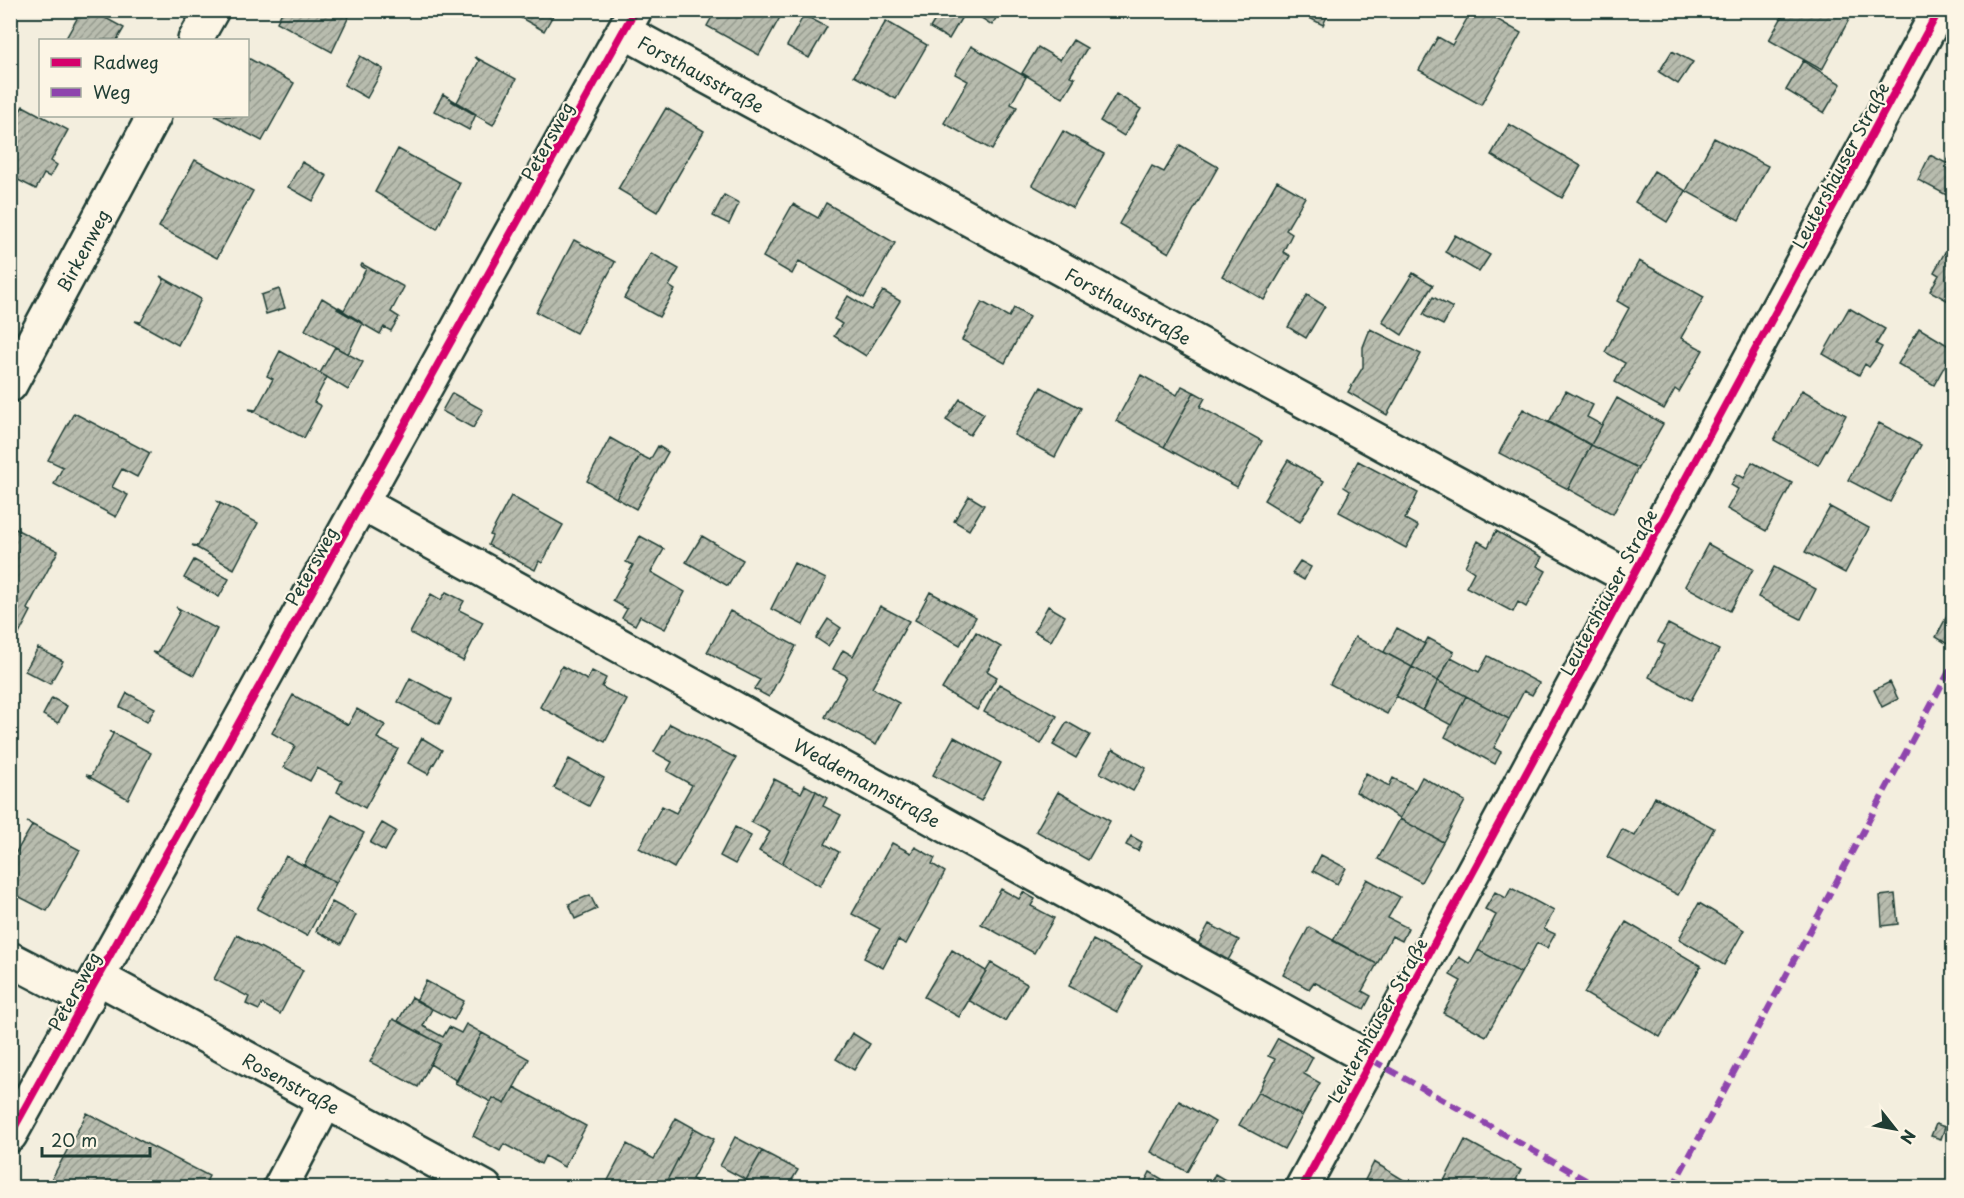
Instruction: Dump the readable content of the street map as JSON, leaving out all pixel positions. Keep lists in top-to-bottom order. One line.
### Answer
{"streets":{"street":["Forsthausstraße","Petersweg","Leutershäuser Straße","Birkenweg","Weddemannstraße","Rosenstraße"]},"crossings":[["Forsthausstraße","Petersweg"],["Forsthausstraße","Leutershäuser Straße"],["Petersweg","Weddemannstraße"],["Petersweg","Rosenstraße"],["Leutershäuser Straße","Weddemannstraße"]],"legend":["Radweg","Weg"],"scale_bar":"20 m","north":"bottom right"}
